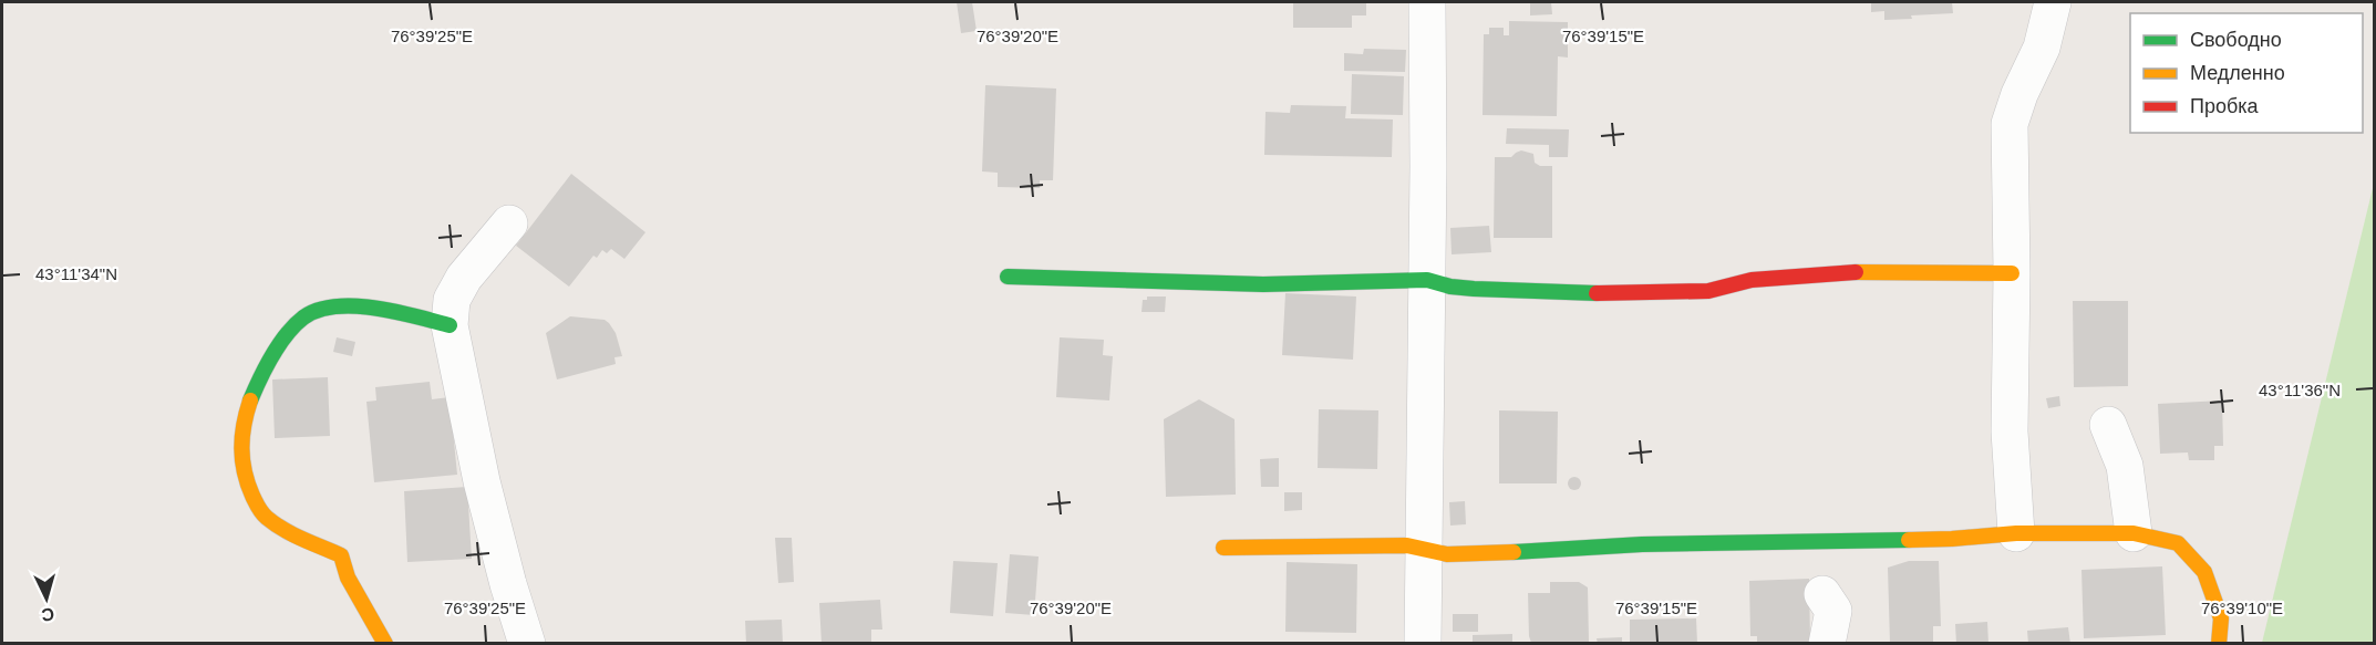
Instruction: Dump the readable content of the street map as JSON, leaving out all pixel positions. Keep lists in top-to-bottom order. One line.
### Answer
{"legend":["Свободно","Медленно","Пробка"],"north":"bottom","coordinates":["76°39'25\"E","76°39'20\"E","76°39'15\"E","43°11'34\"N","43°11'36\"N","76°39'10\"E"]}
